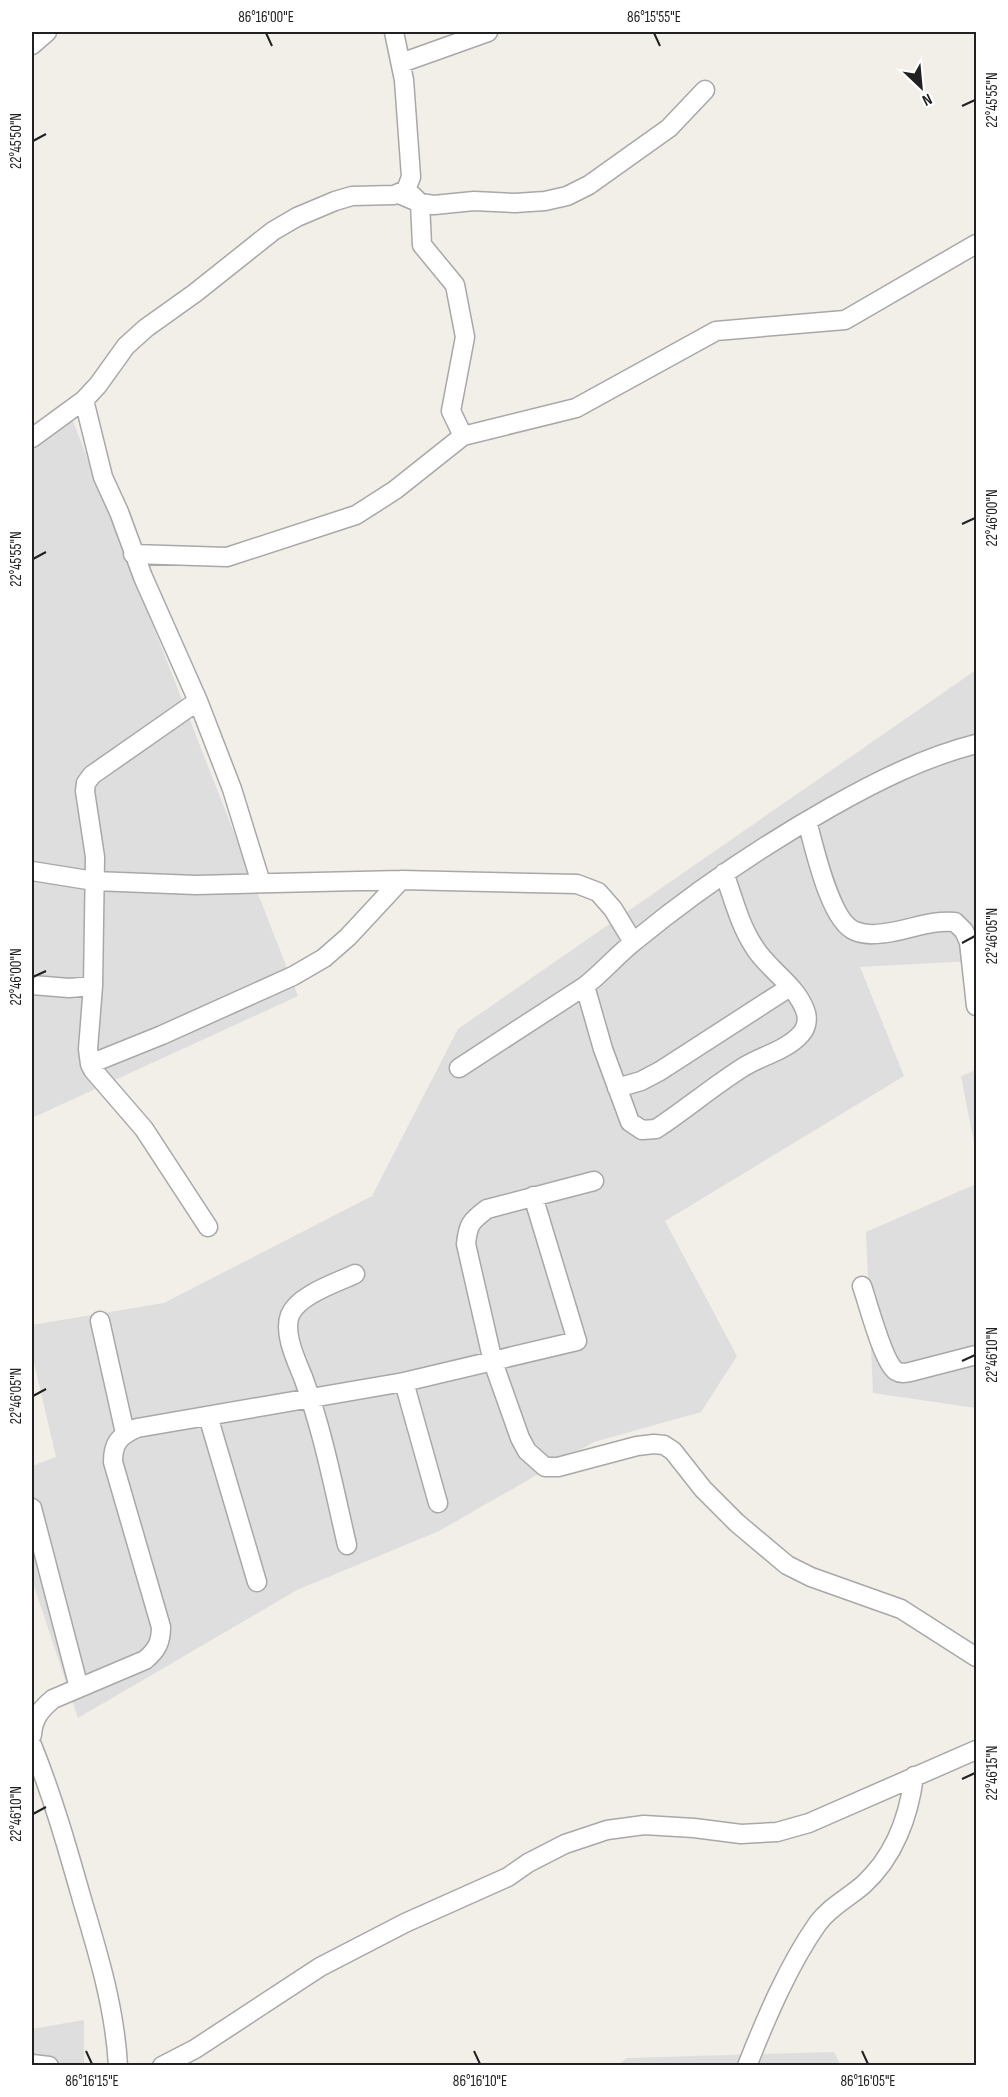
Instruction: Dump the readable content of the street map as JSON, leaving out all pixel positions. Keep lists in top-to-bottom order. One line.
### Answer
{"north":"bottom right","coordinates":["86°16'00\"E","86°15'55\"E","22°45'55\"N","22°45'50\"N","22°46'00\"N","22°46'05\"N","22°46'10\"N","22°46'15\"N","86°16'15\"E","86°16'10\"E","86°16'05\"E"]}
